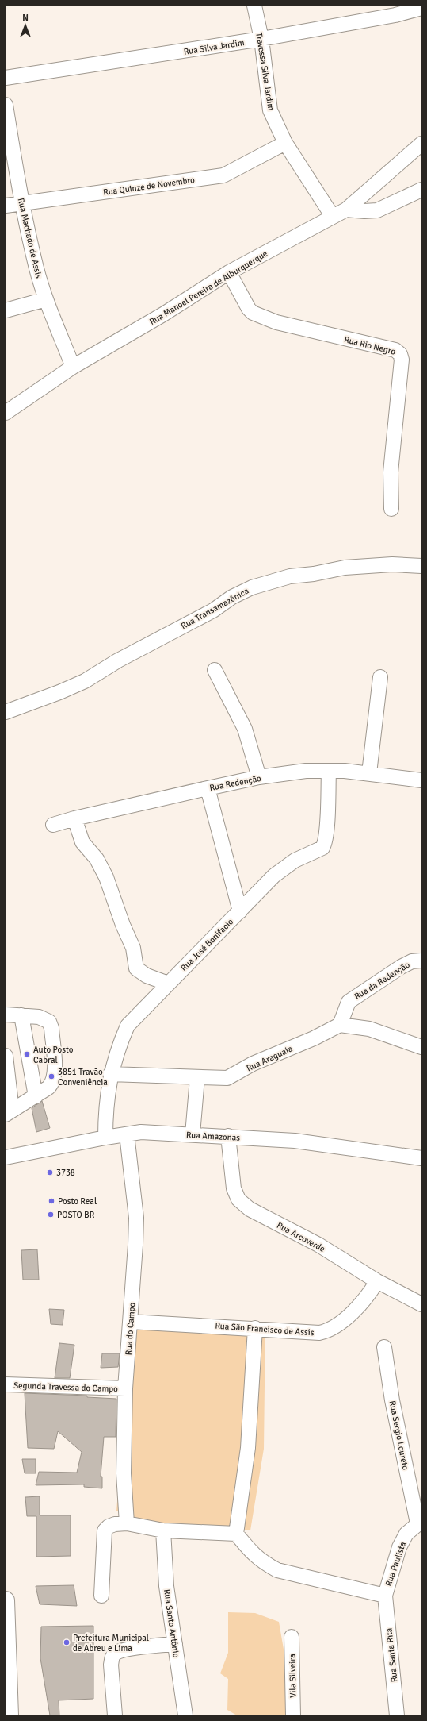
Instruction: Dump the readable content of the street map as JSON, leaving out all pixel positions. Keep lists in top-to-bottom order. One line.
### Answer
{"streets":{"street":["Rua Silva Jardim","Travessa Silva Jardim","Rua Quinze de Novembro","Rua Machado de Assis","Rua Manoel Pereira de Alburquerque","Rua Rio Negro","Rua Transamazônica","Rua Redenção","Rua José Bonifacio","Rua da Redenção","Rua Araguaia","Rua Amazonas","Rua Arcoverde","Rua do Campo","Rua São Francisco de Assis","Segunda Travessa do Campo","Rua Sergio Loureto","Rua Paulista","Rua Santo Antônio","Rua Santa Rita","Vila Silveira"]},"crossings":[["Rua Silva Jardim","Travessa Silva Jardim"],["Travessa Silva Jardim","Rua Quinze de Novembro"],["Travessa Silva Jardim","Rua Manoel Pereira de Alburquerque"],["Rua Quinze de Novembro","Rua Machado de Assis"],["Rua Machado de Assis","Rua Manoel Pereira de Alburquerque"],["Rua Manoel Pereira de Alburquerque","Rua Rio Negro"],["Rua Redenção","Rua José Bonifacio"],["Rua José Bonifacio","Rua Araguaia"],["Rua José Bonifacio","Rua Amazonas"],["Rua da Redenção","Rua Araguaia"],["Rua Amazonas","Rua Arcoverde"],["Rua Amazonas","Rua do Campo"],["Rua Arcoverde","Rua São Francisco de Assis"],["Rua do Campo","Rua São Francisco de Assis"],["Rua do Campo","Segunda Travessa do Campo"],["Rua Sergio Loureto","Rua Paulista"],["Rua Paulista","Rua Santa Rita"]],"places":["Auto Posto Cabral","3851 Travão Conveniência","3738","Posto Real","POSTO BR","Prefeitura Municipal de Abreu e Lima"],"north":"top"}
